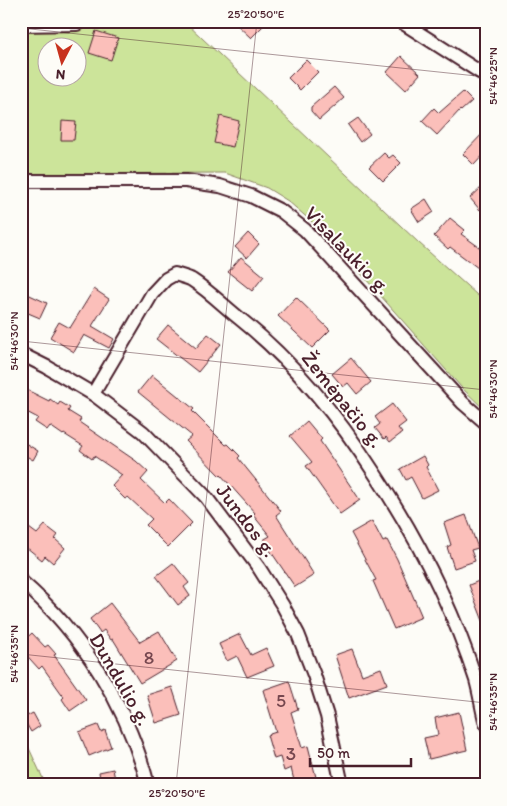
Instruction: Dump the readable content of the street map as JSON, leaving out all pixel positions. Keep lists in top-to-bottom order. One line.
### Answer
{"streets":{"street":["Visalaukio g.","Žemėpačio g.","Jundos g.","Dundulio g."]},"crossings":[["Žemėpačio g.","Jundos g."]],"house_numbers":["8","5","3"],"scale_bar":"50 m","north":"bottom","coordinates":["25°20'50\"E","54°46'25\"N","54°46'30\"N","54°46'35\"N"]}
